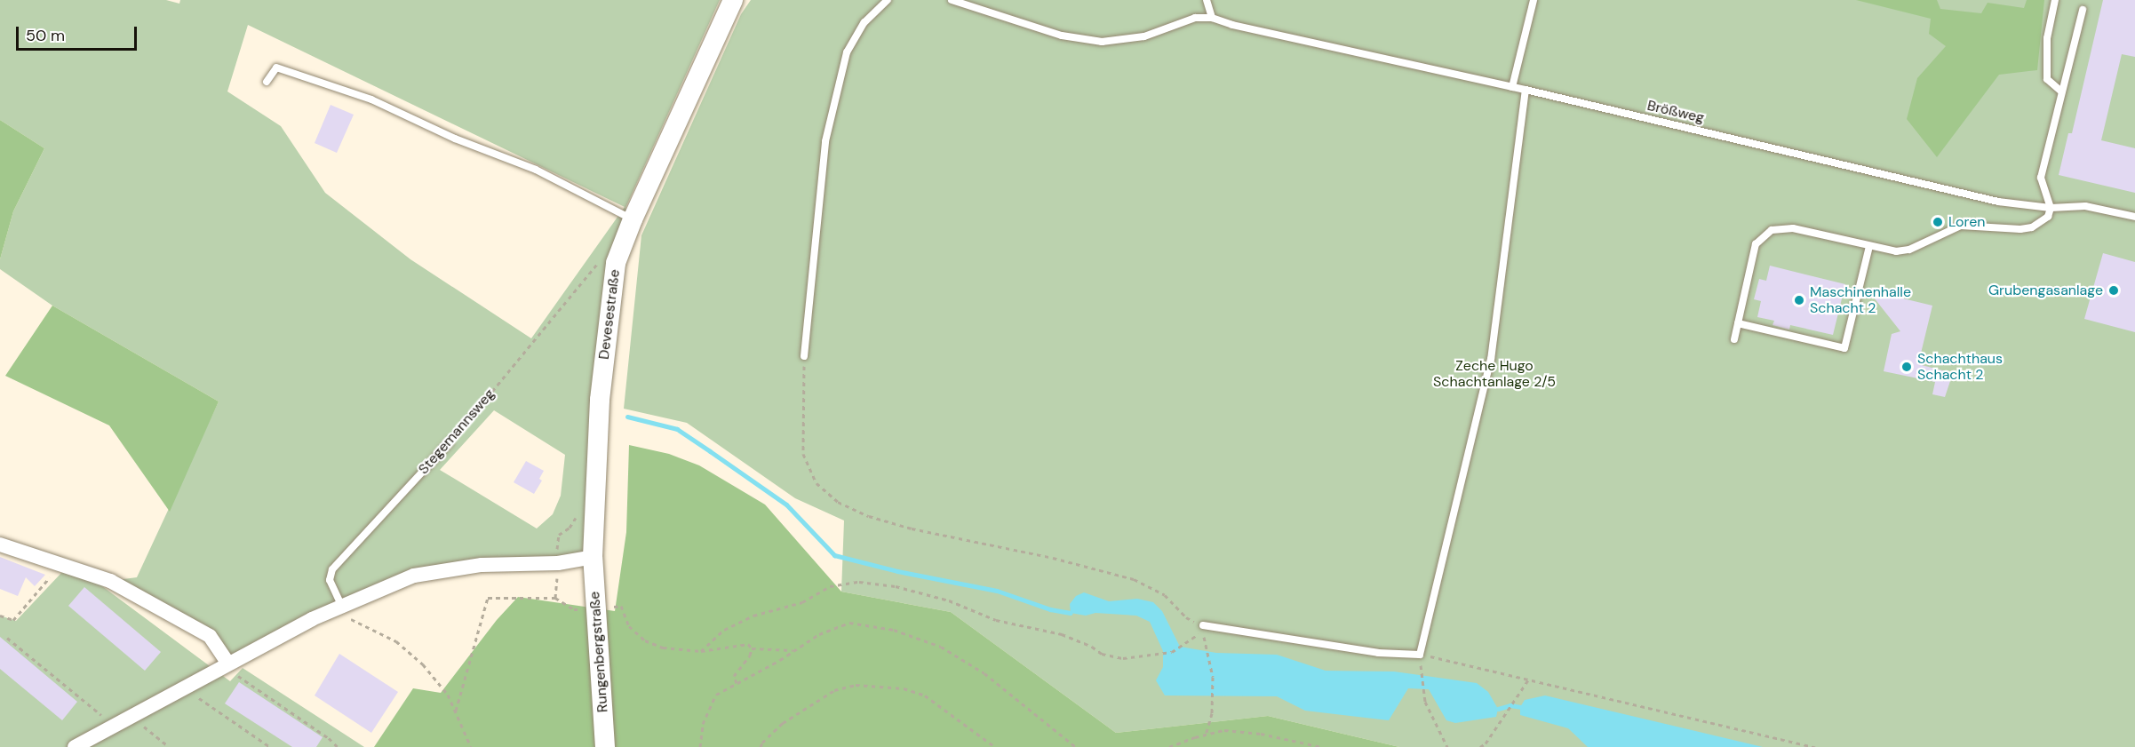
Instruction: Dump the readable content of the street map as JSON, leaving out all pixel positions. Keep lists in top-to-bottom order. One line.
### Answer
{"streets":{"street":["Devesestraße","Rungenbergstraße"],"lane":["Brößweg","Stegemannsweg"]},"crossings":[["Devesestraße","Rungenbergstraße"]],"parks":["Zeche Hugo Schachtanlage 2/5"],"places":["Loren","Grubengasanlage","Maschinenhalle Schacht 2","Schachthaus Schacht 2"],"scale_bar":"50 m"}
